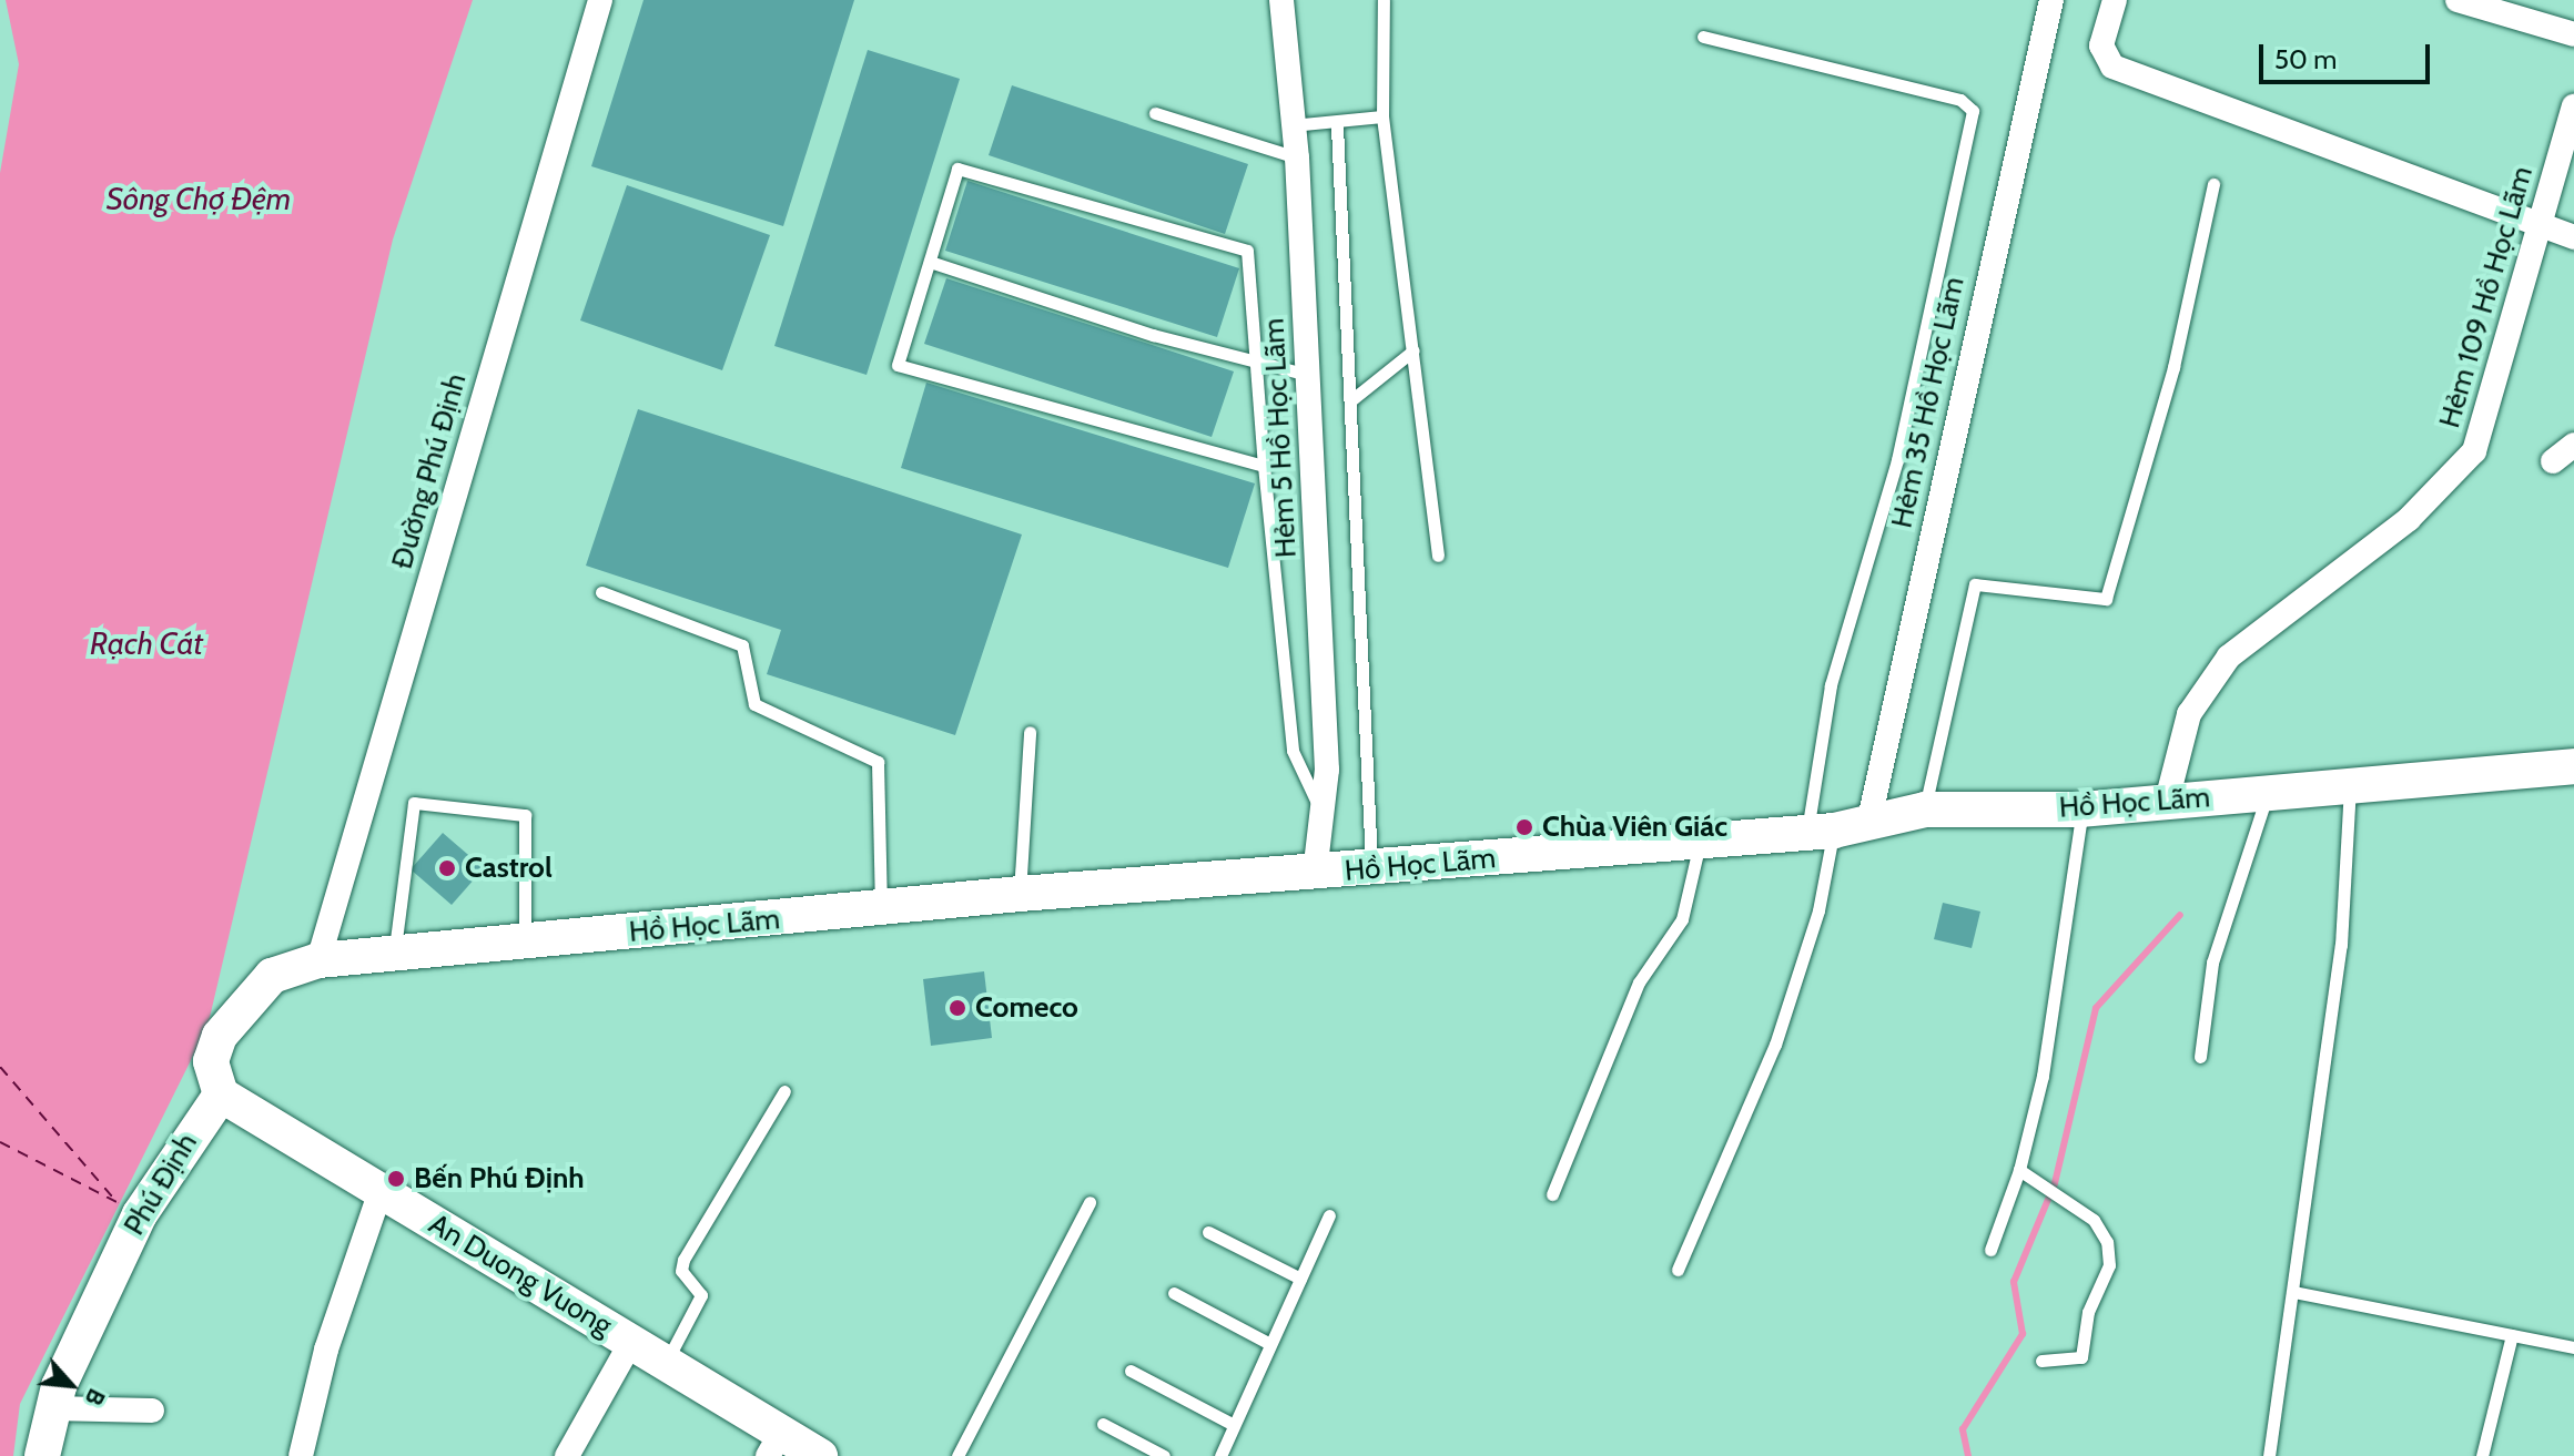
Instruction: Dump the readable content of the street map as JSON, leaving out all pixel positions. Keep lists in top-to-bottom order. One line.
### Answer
{"streets":{"main road":["Hồ Học Lãm","Phú Định","An Duong Vuong"],"street":["Hẻm 109 Hồ Học Lãm","Hẻm 35 Hồ Học Lãm","Hẻm 5 Hồ Học Lãm","Đường Phú Định"]},"crossings":[["Hẻm 109 Hồ Học Lãm","Hồ Học Lãm"],["Hẻm 35 Hồ Học Lãm","Hồ Học Lãm"],["Hẻm 5 Hồ Học Lãm","Hồ Học Lãm"],["Đường Phú Định","Hồ Học Lãm"],["Phú Định","An Duong Vuong"]],"water":["Sông Chợ Đệm","Rạch Cát"],"places":["Chùa Viên Giác","Castrol","Comeco","Bến Phú Định"],"scale_bar":"50 m","north":"bottom right"}
